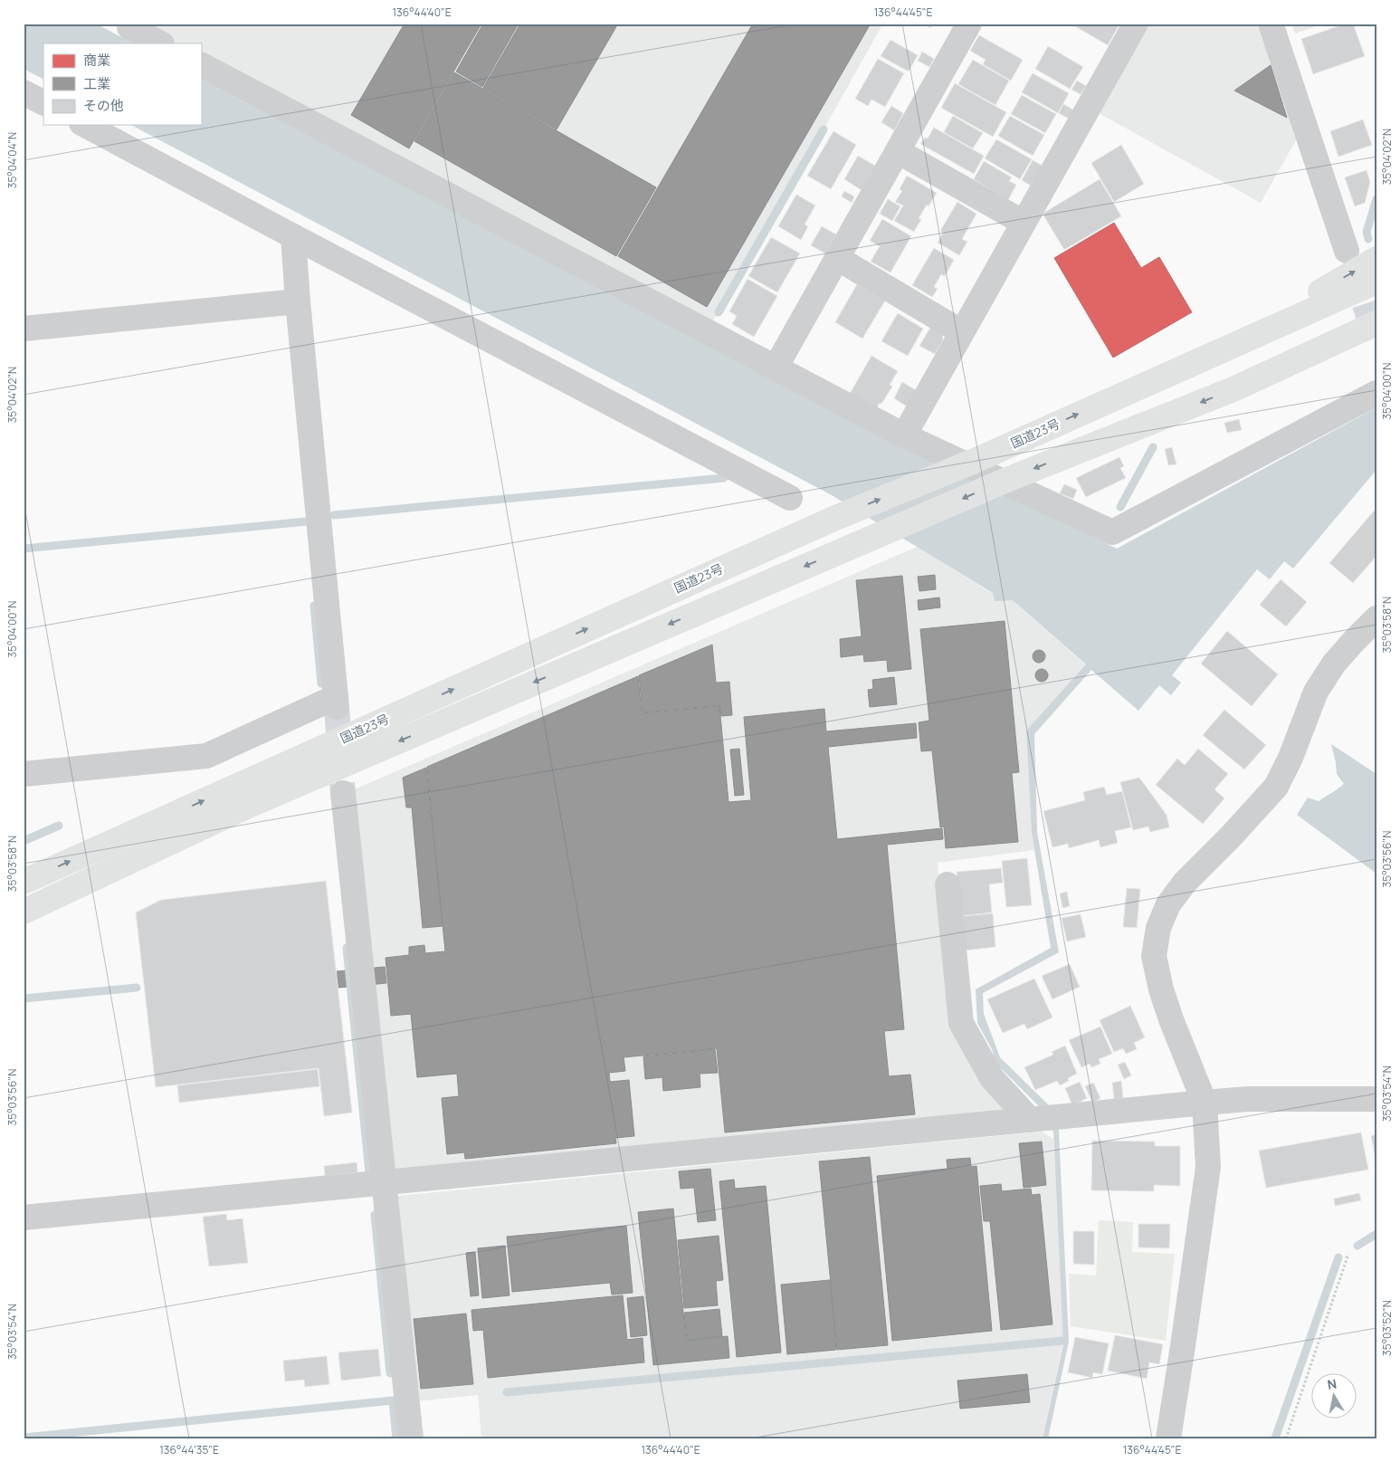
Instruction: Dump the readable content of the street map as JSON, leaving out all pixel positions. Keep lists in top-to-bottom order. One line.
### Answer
{"streets":{"highway":["国道23号"]},"legend":["商業","工業","その他"],"north":"top","coordinates":["136°44'40\"E","136°44'45\"E","35°04'02\"N","35°04'04\"N","35°04'00\"N","35°03'58\"N","35°03'56\"N","35°03'54\"N","35°03'52\"N","136°44'35\"E"]}
